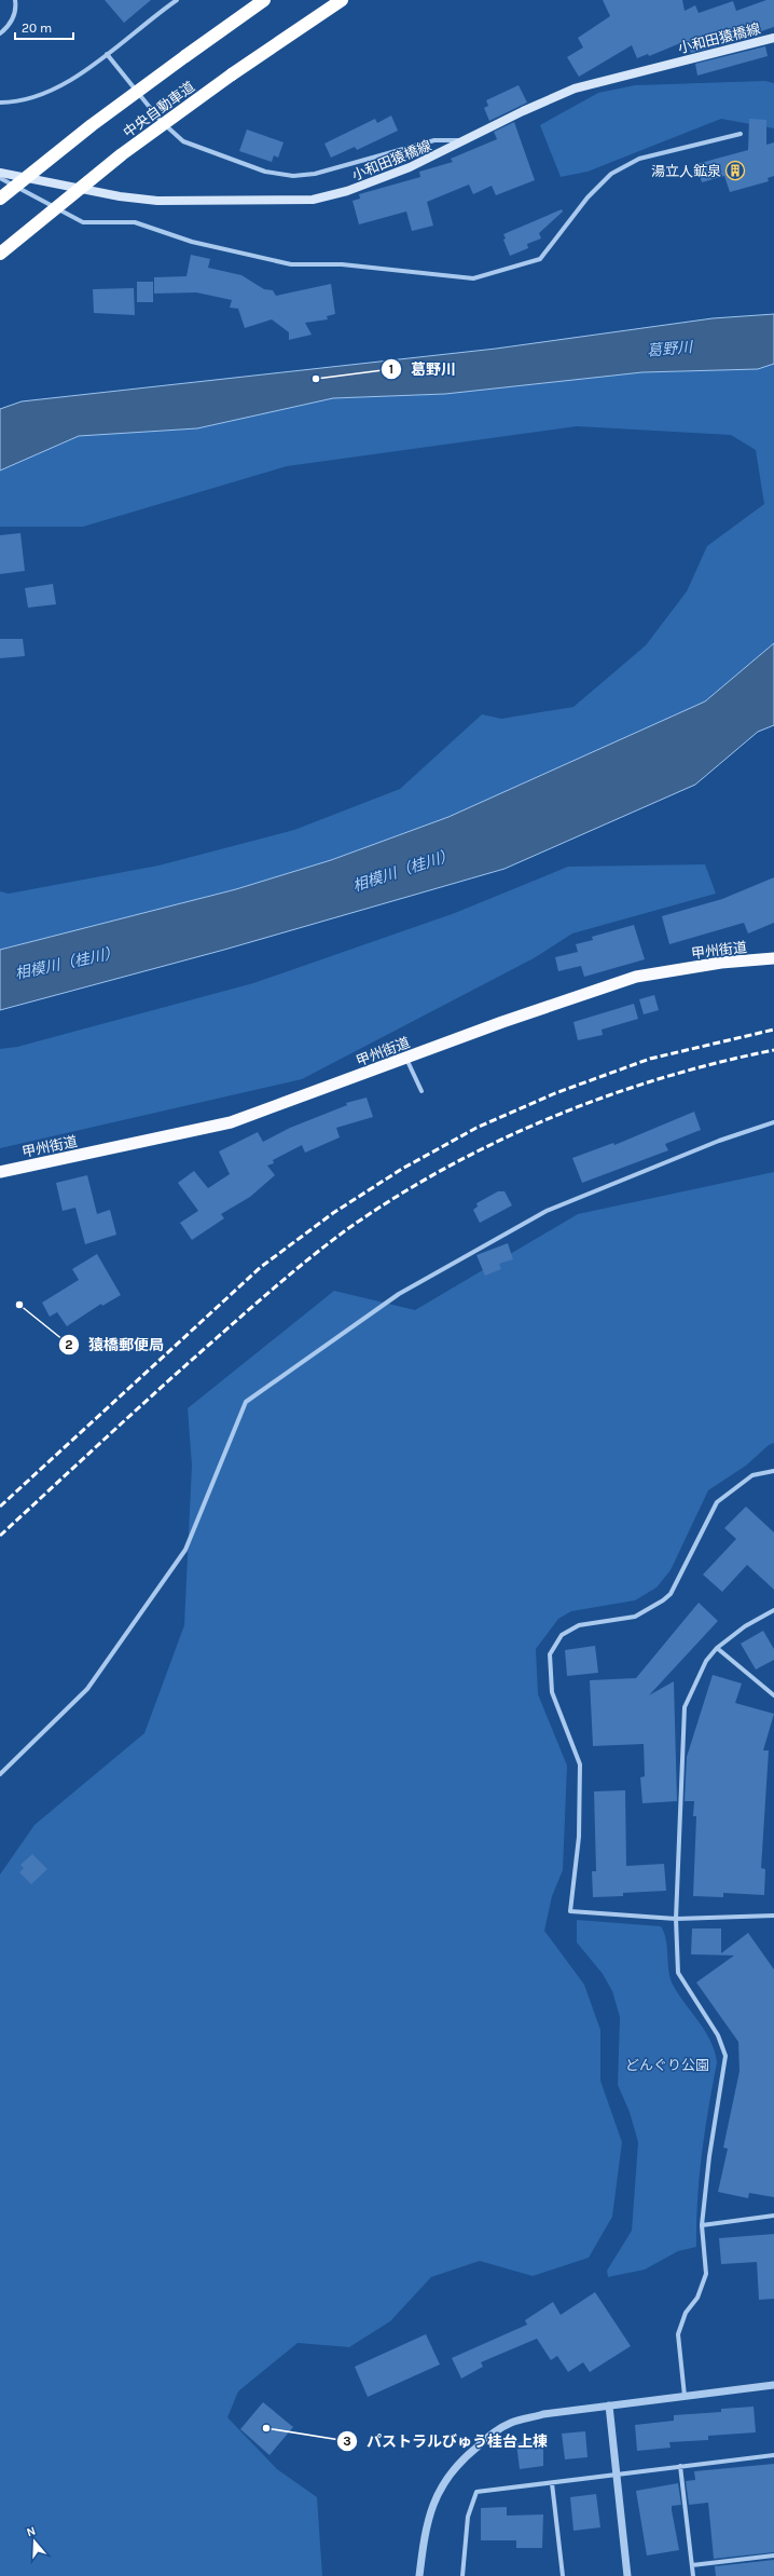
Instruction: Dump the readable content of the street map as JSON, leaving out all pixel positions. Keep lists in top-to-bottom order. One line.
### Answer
{"streets":{"highway":["中央自動車道","甲州街道"],"main road":["小和田猿橋線"]},"water":["葛野川","相模川（桂川）"],"parks":["どんぐり公園"],"places":{"building":["湯立人鉱泉"],"other":["葛野川","猿橋郵便局","パストラルびゅう桂台上棟"]},"scale_bar":"20 m","north":"top"}
